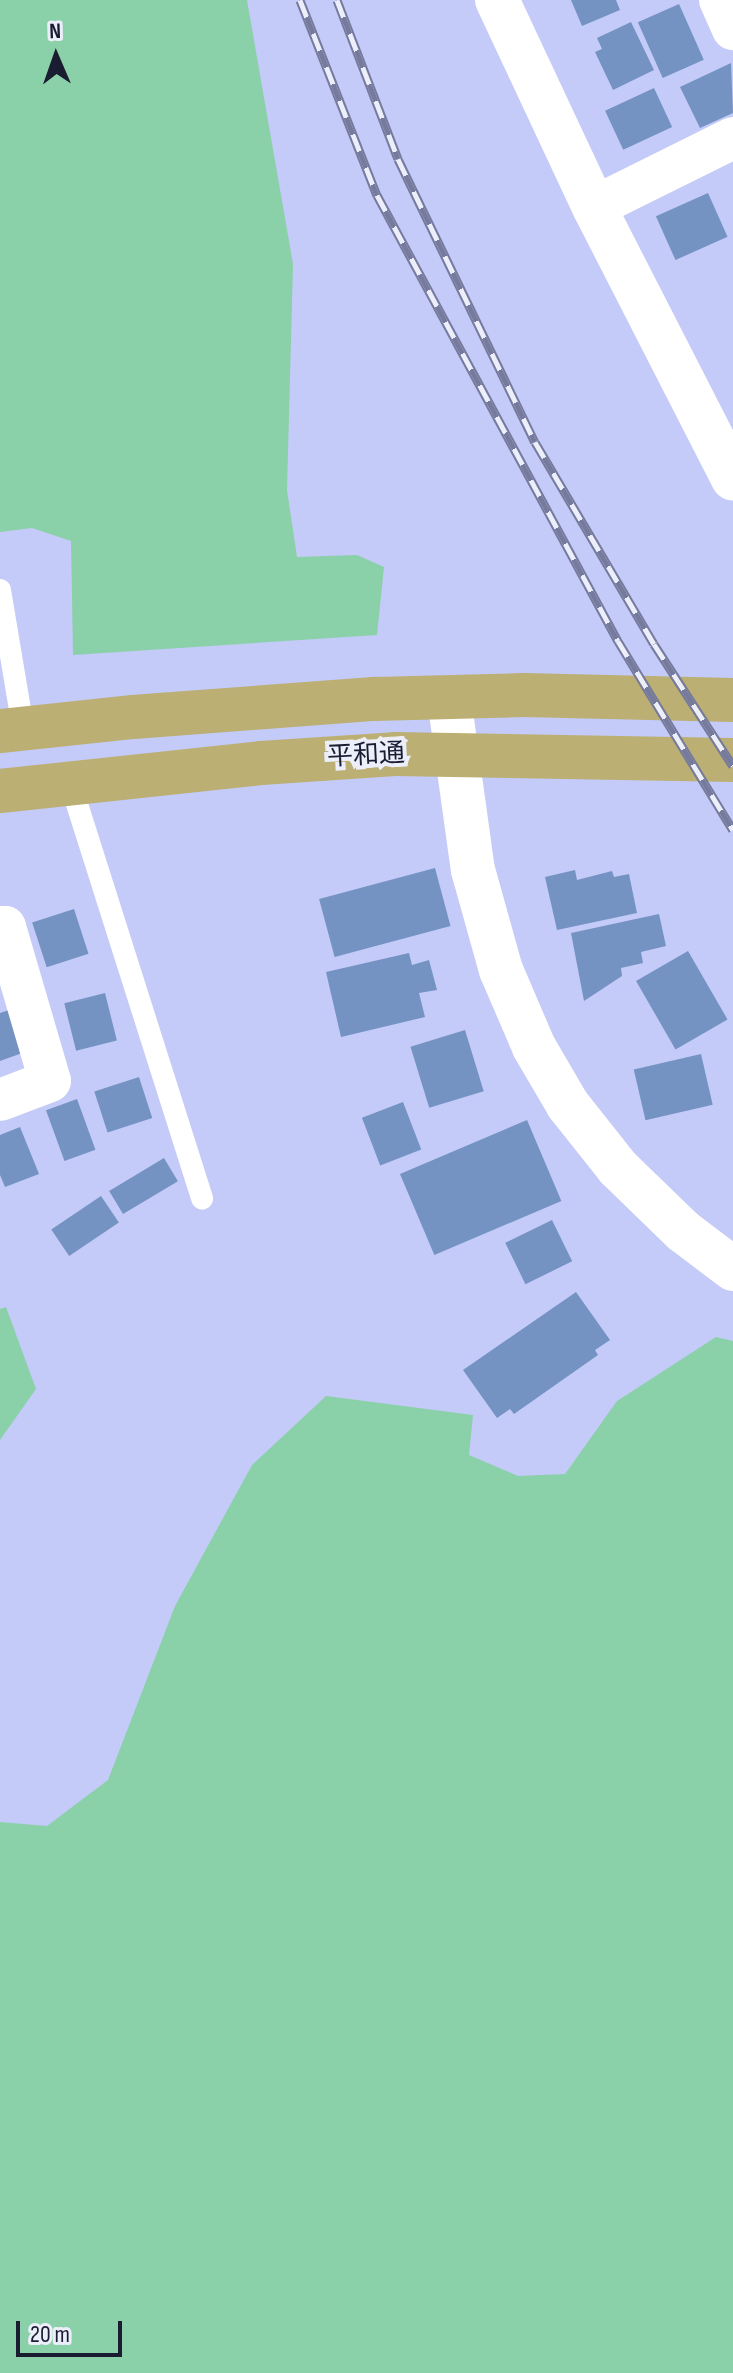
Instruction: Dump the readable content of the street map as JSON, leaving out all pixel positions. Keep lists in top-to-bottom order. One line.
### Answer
{"streets":{"highway":["平和通"]},"scale_bar":"20 m","north":"top"}
